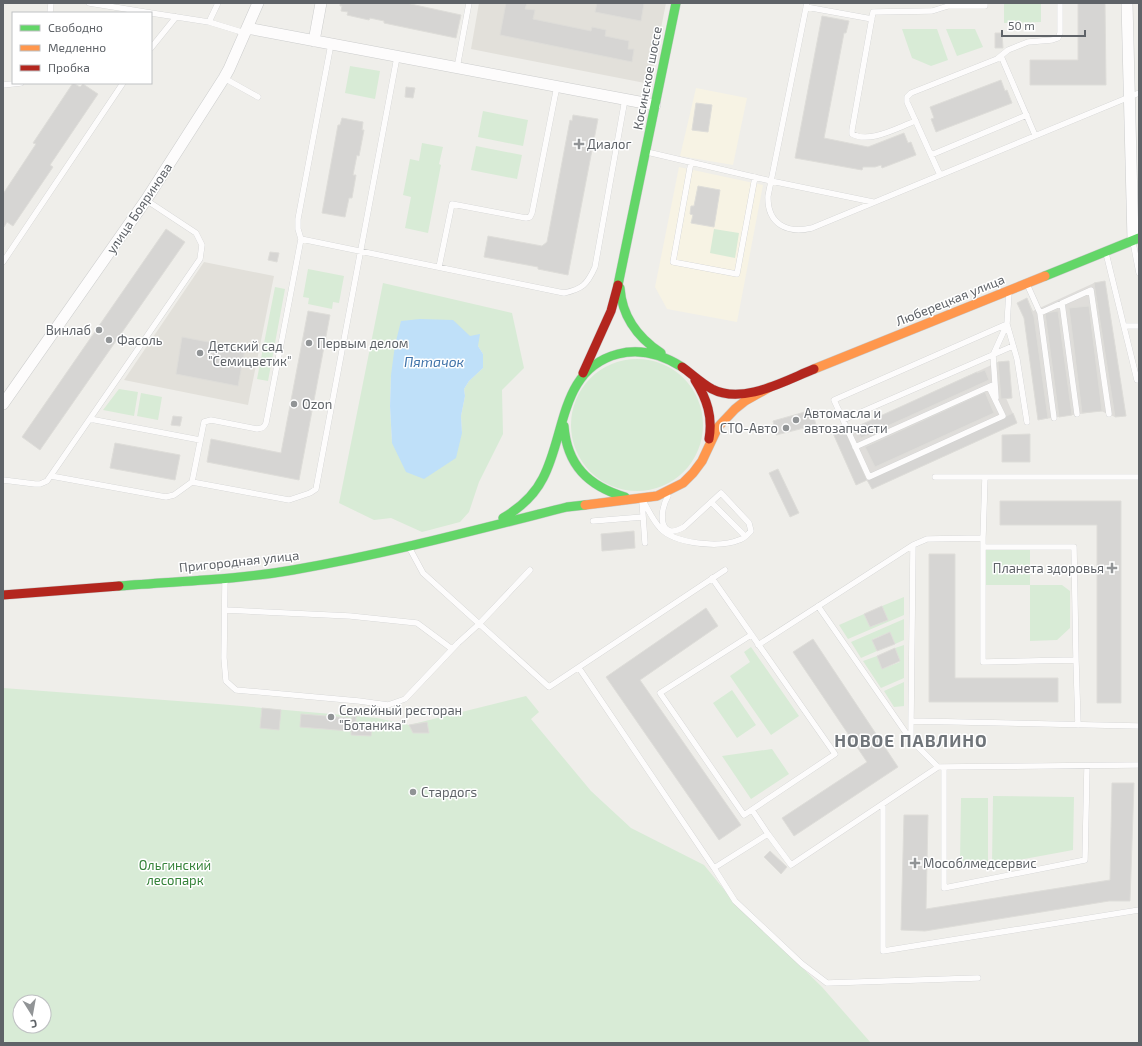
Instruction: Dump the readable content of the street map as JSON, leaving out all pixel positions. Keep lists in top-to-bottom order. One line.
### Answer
{"streets":{"main road":["Косинское шоссе","Люберецкая улица","Пригородная улица"],"street":["улица Бояринова"]},"districts":["НОВОЕ ПАВЛИНО"],"water":["Пятачок"],"parks":["Ольгинский лесопарк"],"places":{"health":["Диалог","Планета здоровья","Мособлмедсервис"],"other":["Винлаб","Фасоль","Первым делом","Детский сад \"Семицветик\"","Ozon","Автомасла и автозапчасти","СТО-Авто","Семейный ресторан \"Ботаника\"","Стардогs"]},"legend":["Свободно","Медленно","Пробка"],"scale_bar":"50 m","north":"bottom"}
